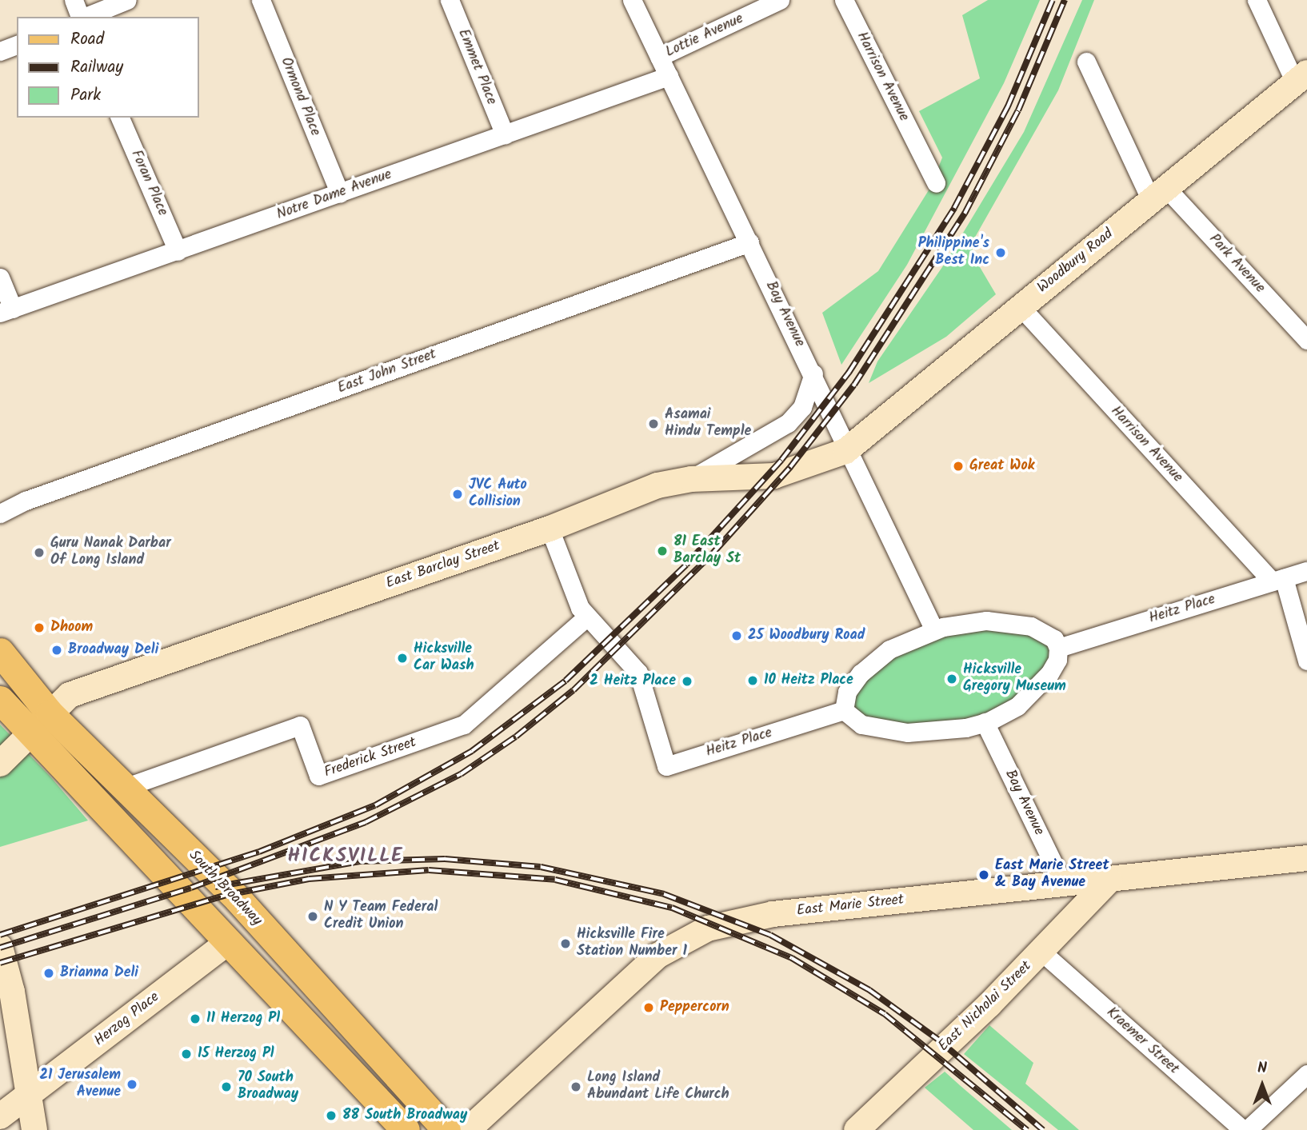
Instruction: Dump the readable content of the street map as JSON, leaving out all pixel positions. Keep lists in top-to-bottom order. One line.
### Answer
{"streets":{"main road":["Woodbury Road","East Barclay Street","South Broadway","East Marie Street","East Nicholai Street","Herzog Place"],"street":["Lottie Avenue","Emmet Place","Harrison Avenue","Ormond Place","Foran Place","Notre Dame Avenue","Park Avenue","Bay Avenue","East John Street","Heitz Place","Frederick Street","Kraemer Street"]},"crossings":[["Lottie Avenue","Bay Avenue"],["Emmet Place","Notre Dame Avenue"],["Harrison Avenue","Woodbury Road"],["Harrison Avenue","Heitz Place"],["Ormond Place","Notre Dame Avenue"],["Foran Place","Notre Dame Avenue"],["Notre Dame Avenue","Bay Avenue"],["Woodbury Road","Park Avenue"],["Woodbury Road","Bay Avenue"],["Woodbury Road","East Barclay Street"],["Bay Avenue","East John Street"],["Bay Avenue","East Barclay Street"],["Bay Avenue","East Marie Street"],["East Barclay Street","South Broadway"],["Heitz Place","Frederick Street"],["Frederick Street","South Broadway"],["South Broadway","Herzog Place"],["East Marie Street","East Nicholai Street"],["East Nicholai Street","Kraemer Street"]],"districts":["HICKSVILLE"],"places":["Philippine's Best Inc","Asamai Hindu Temple","Great Wok","JVC Auto Collision","81 East Barclay St","Guru Nanak Darbar Of Long Island","Dhoom","25 Woodbury Road","Broadway Deli","Hicksville Car Wash","Hicksville Gregory Museum","10 Heitz Place","2 Heitz Place","East Marie Street & Bay Avenue","N Y Team Federal Credit Union","Hicksville Fire Station Number 1","Brianna Deli","Peppercorn","11 Herzog Pl","15 Herzog Pl","21 Jerusalem Avenue","70 South Broadway","Long Island Abundant Life Church","88 South Broadway"],"legend":["Road","Railway","Park"],"north":"top"}
